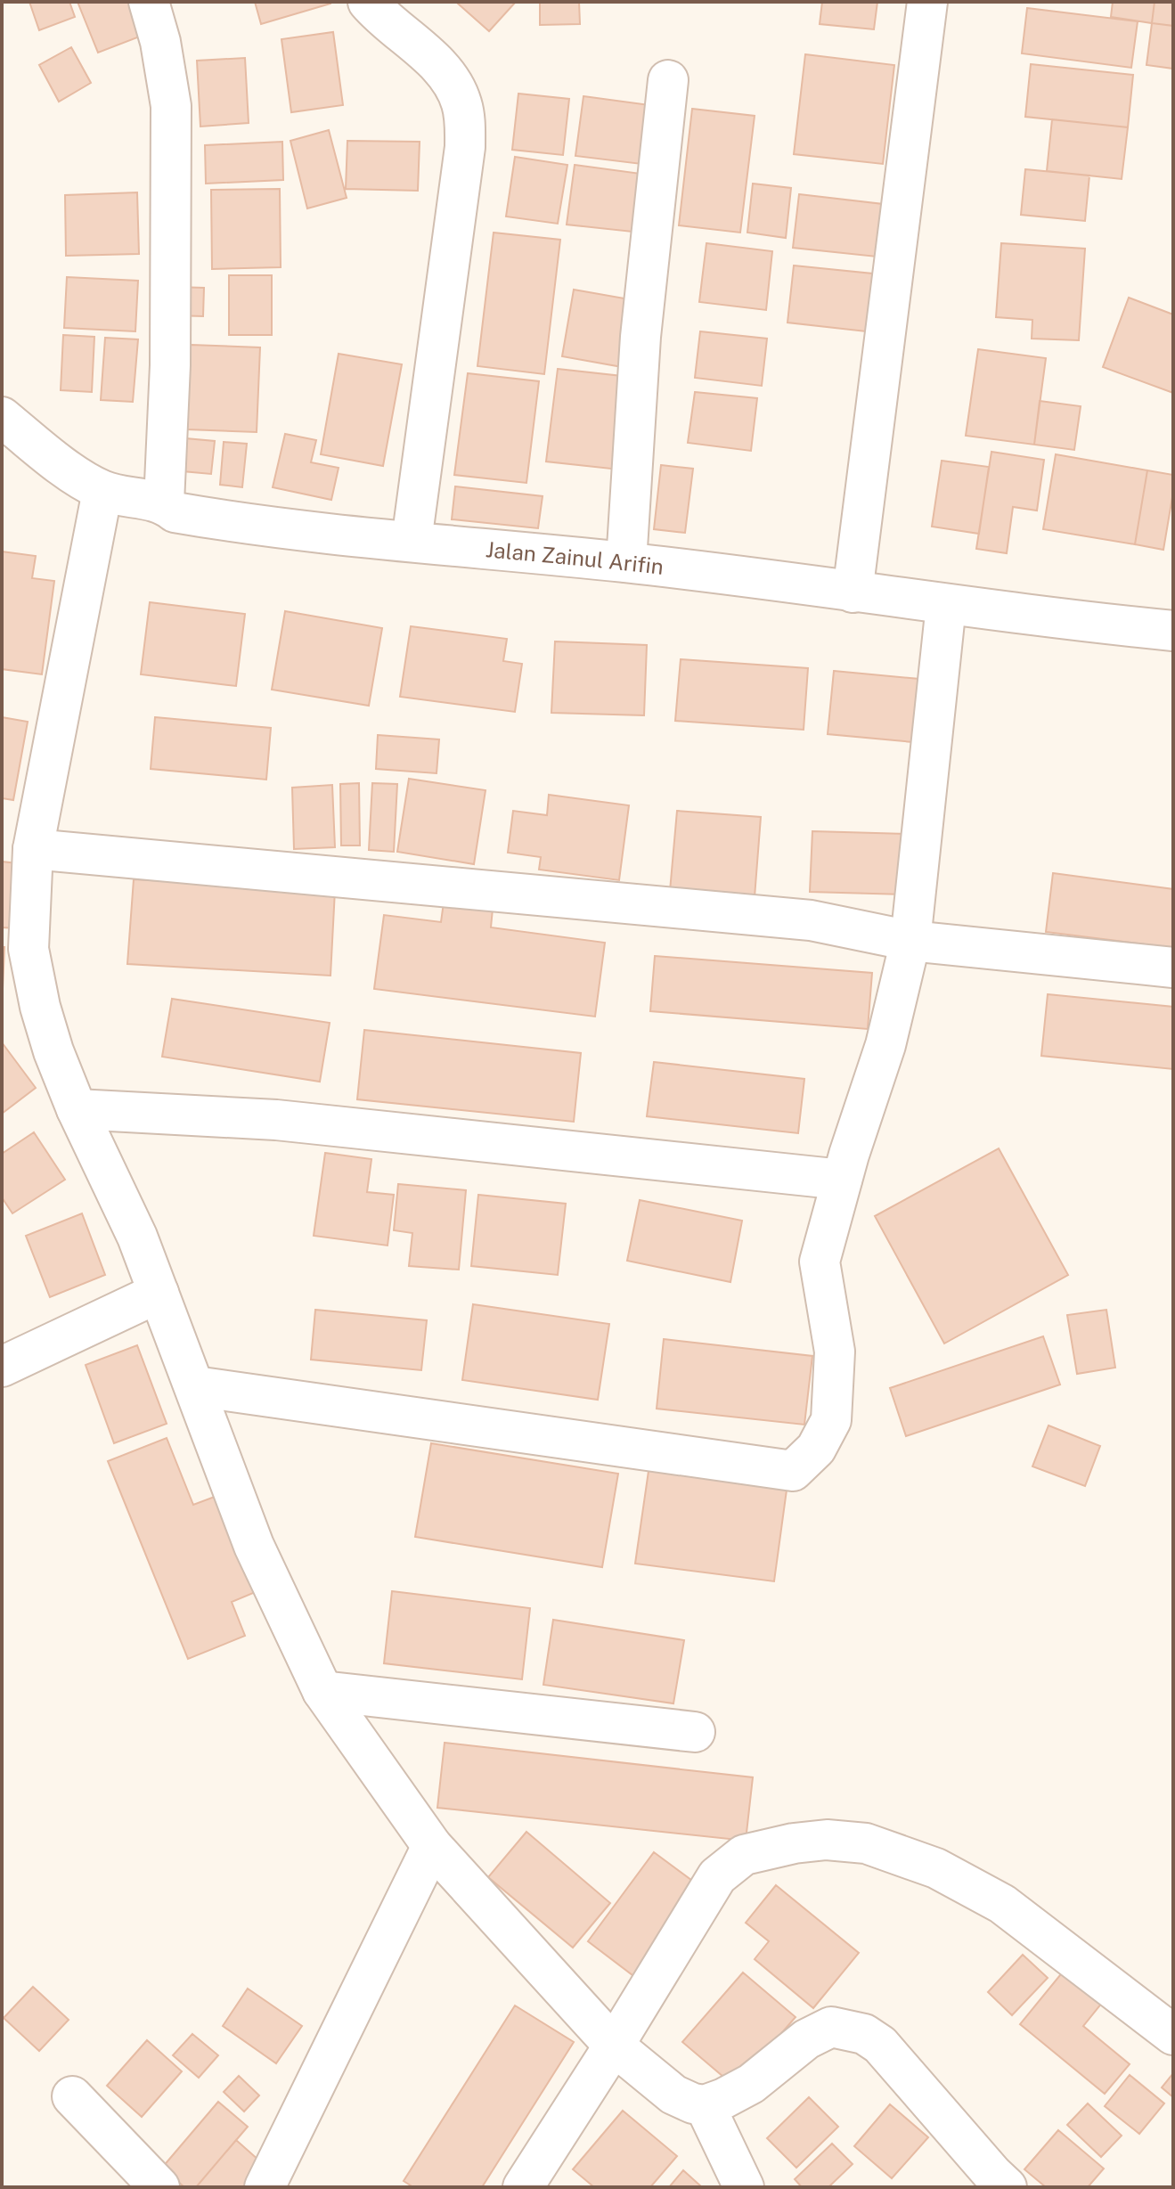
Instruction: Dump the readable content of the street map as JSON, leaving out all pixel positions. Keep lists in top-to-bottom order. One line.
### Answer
{"streets":{"street":["Jalan Zainul Arifin"]}}
